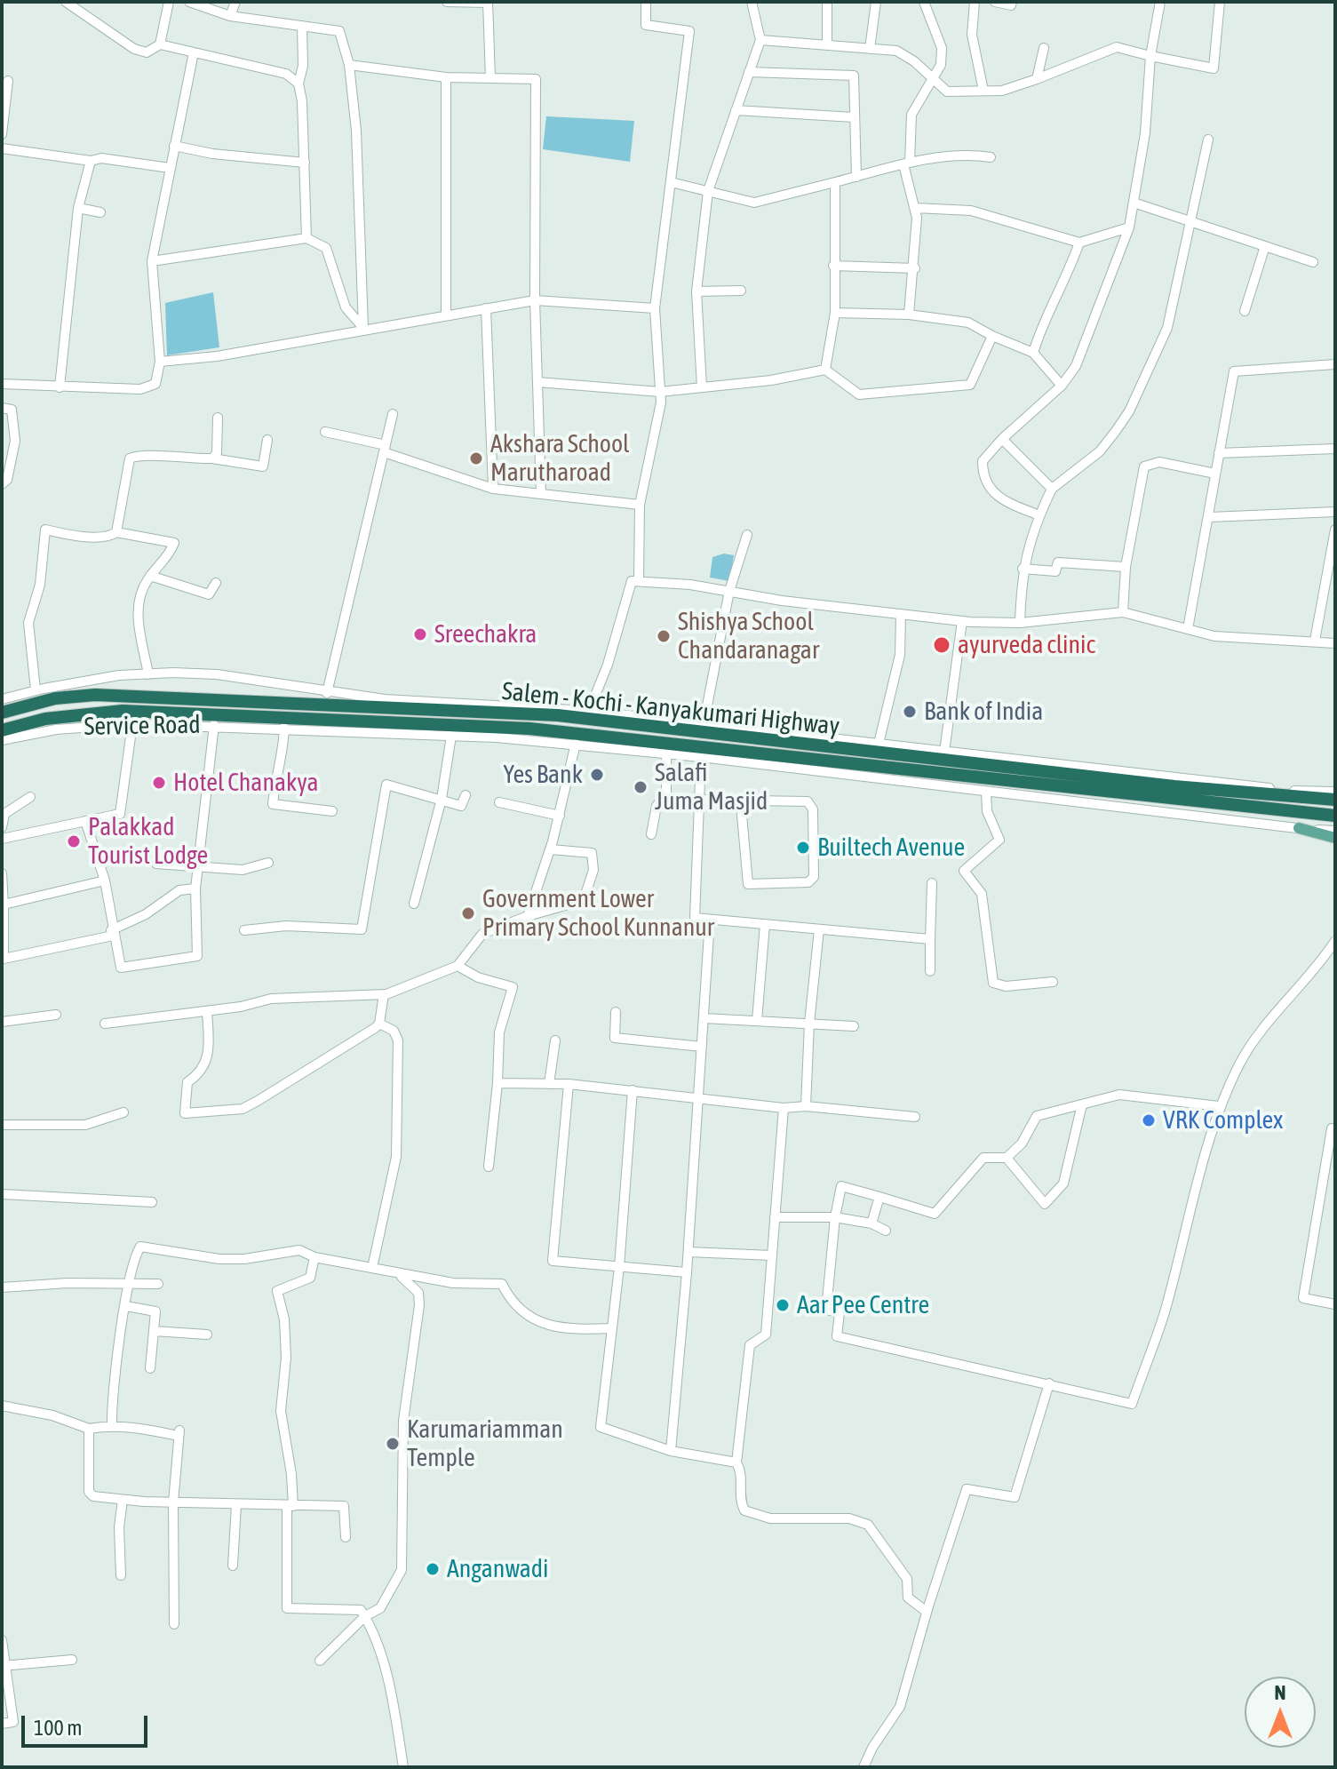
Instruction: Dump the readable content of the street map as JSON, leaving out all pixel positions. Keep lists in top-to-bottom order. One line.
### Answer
{"streets":{"highway":["Salem - Kochi - Kanyakumari Highway"],"street":["Service Road"]},"places":["Akshara School Marutharoad","Sreechakra","Shishya School Chandaranagar","ayurveda clinic","Bank of India","Yes Bank","Hotel Chanakya","Salafi Juma Masjid","Palakkad Tourist Lodge","Builtech Avenue","Government Lower Primary School Kunnanur","VRK Complex","Aar Pee Centre","Karumariamman Temple","Anganwadi"],"scale_bar":"100 m","north":"top"}
